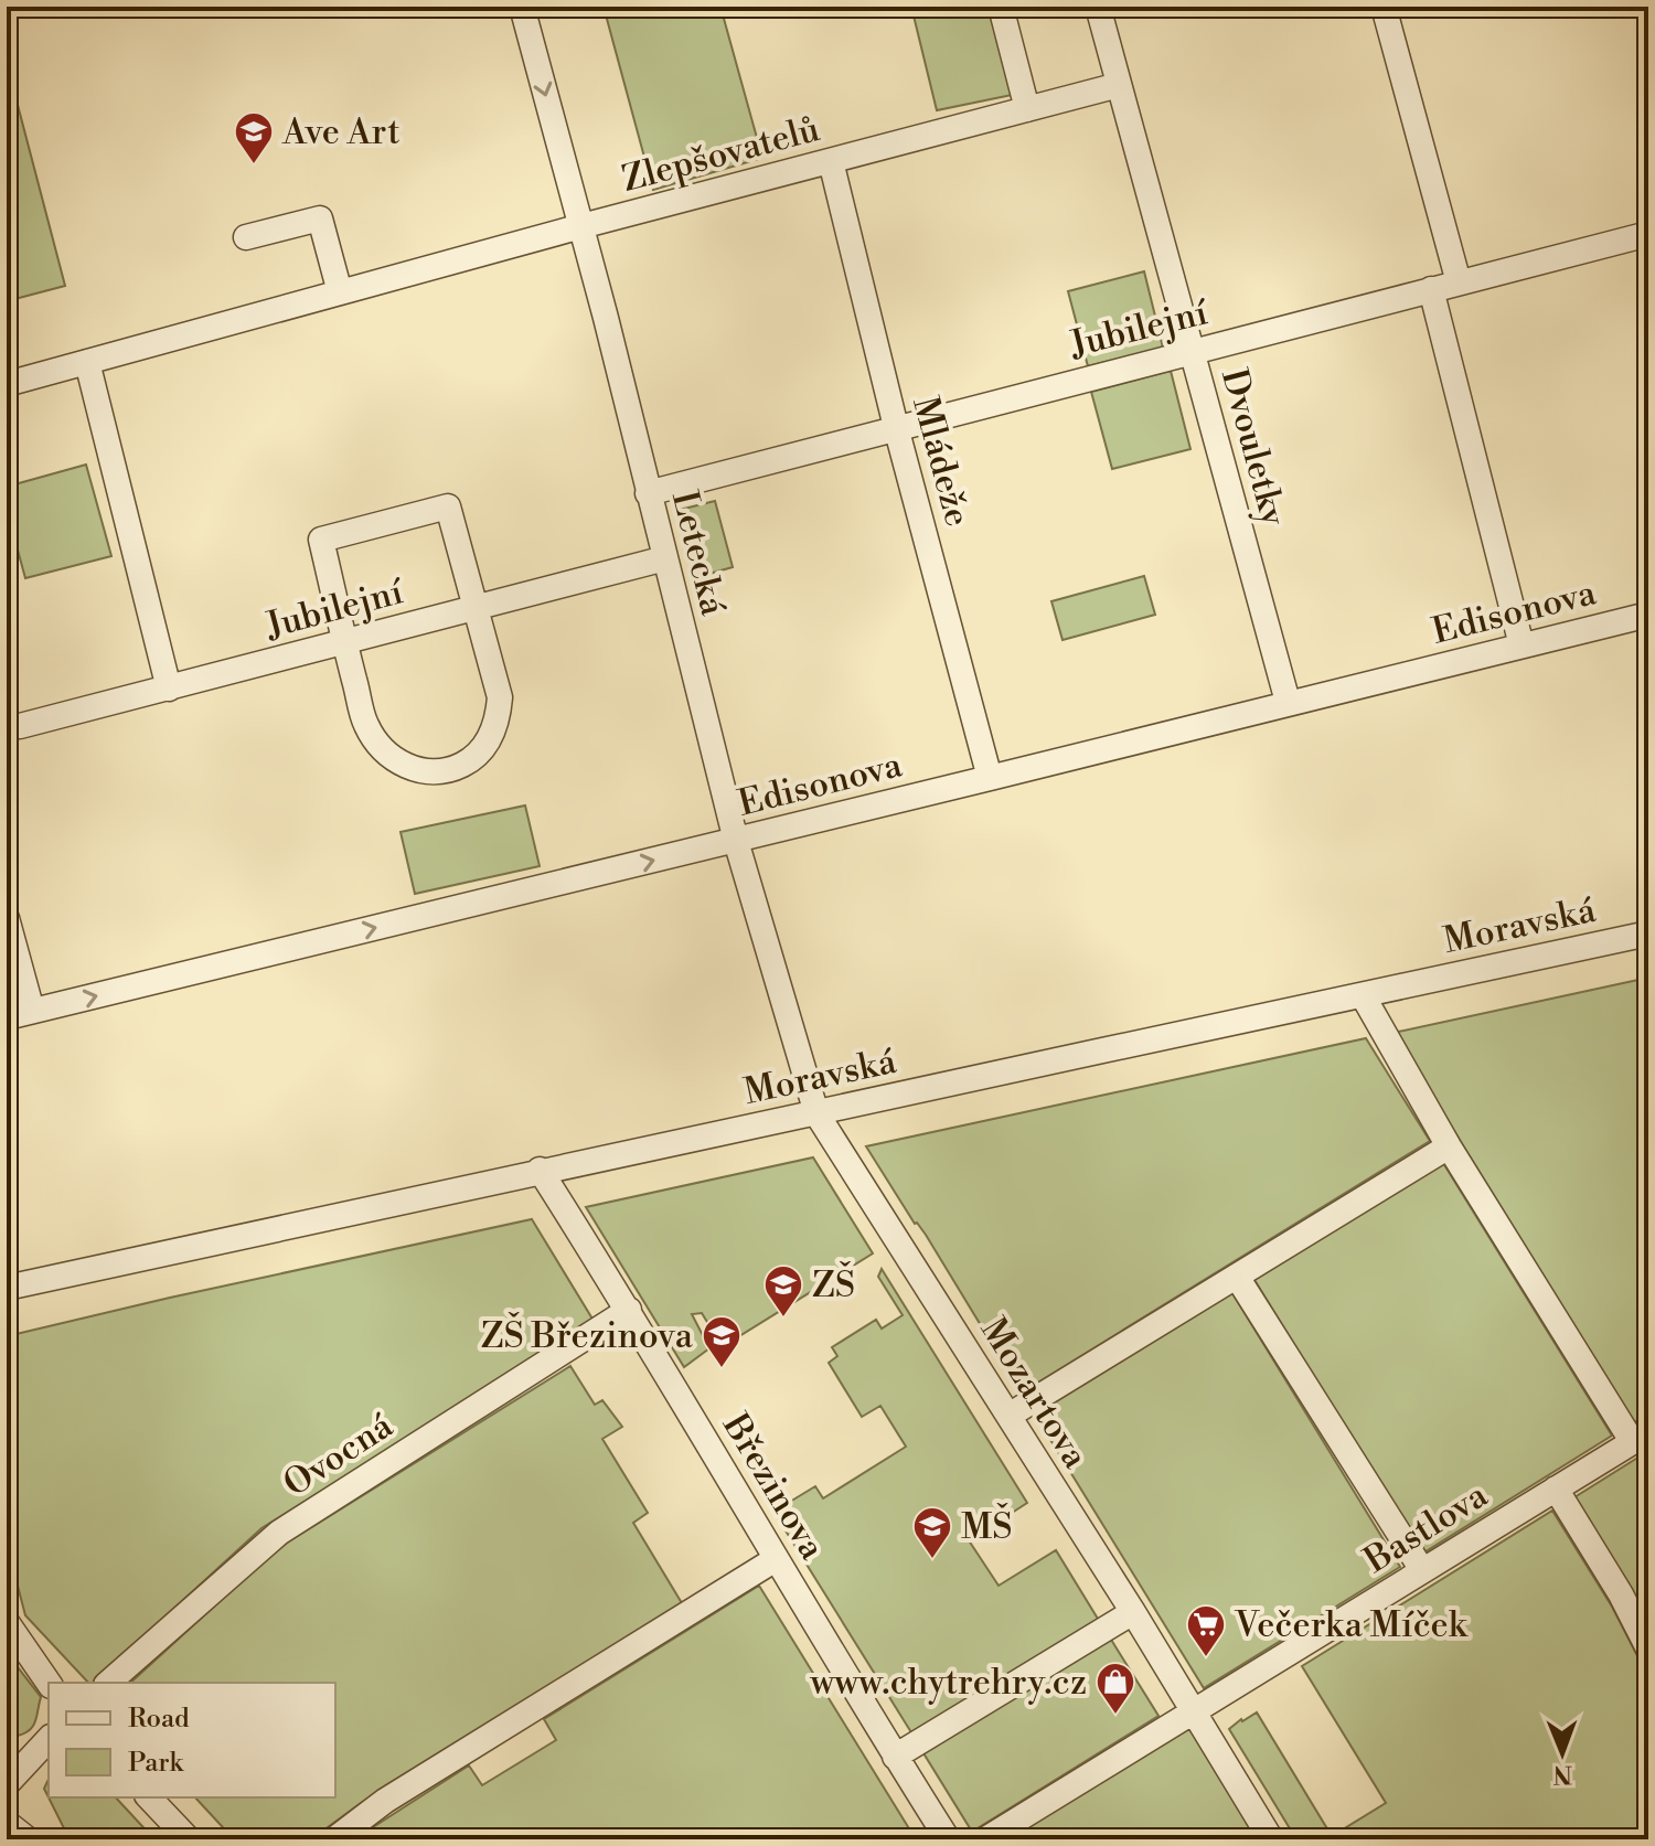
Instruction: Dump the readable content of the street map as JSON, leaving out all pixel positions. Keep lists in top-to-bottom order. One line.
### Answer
{"streets":{"street":["Zlepšovatelů","Jubilejní","Dvouletky","Mládeže","Letecká","Edisonova","Moravská","Mozartova","Ovocná","Březinova","Bastlova"]},"crossings":[["Zlepšovatelů","Dvouletky"],["Zlepšovatelů","Mládeže"],["Zlepšovatelů","Letecká"],["Jubilejní","Dvouletky"],["Jubilejní","Mládeže"],["Jubilejní","Letecká"],["Dvouletky","Edisonova"],["Mládeže","Edisonova"],["Letecká","Edisonova"],["Letecká","Moravská"],["Letecká","Mozartova"],["Moravská","Mozartova"],["Moravská","Březinova"],["Mozartova","Bastlova"],["Ovocná","Březinova"]],"one_way":["Edisonova"],"places":{"school or university":["Ave Art","ZŠ","ZŠ Březinova","MŠ"],"supermarket":["Večerka Míček"],"shop":["www.chytrehry.cz"]},"legend":["Road","Park"],"north":"bottom"}
